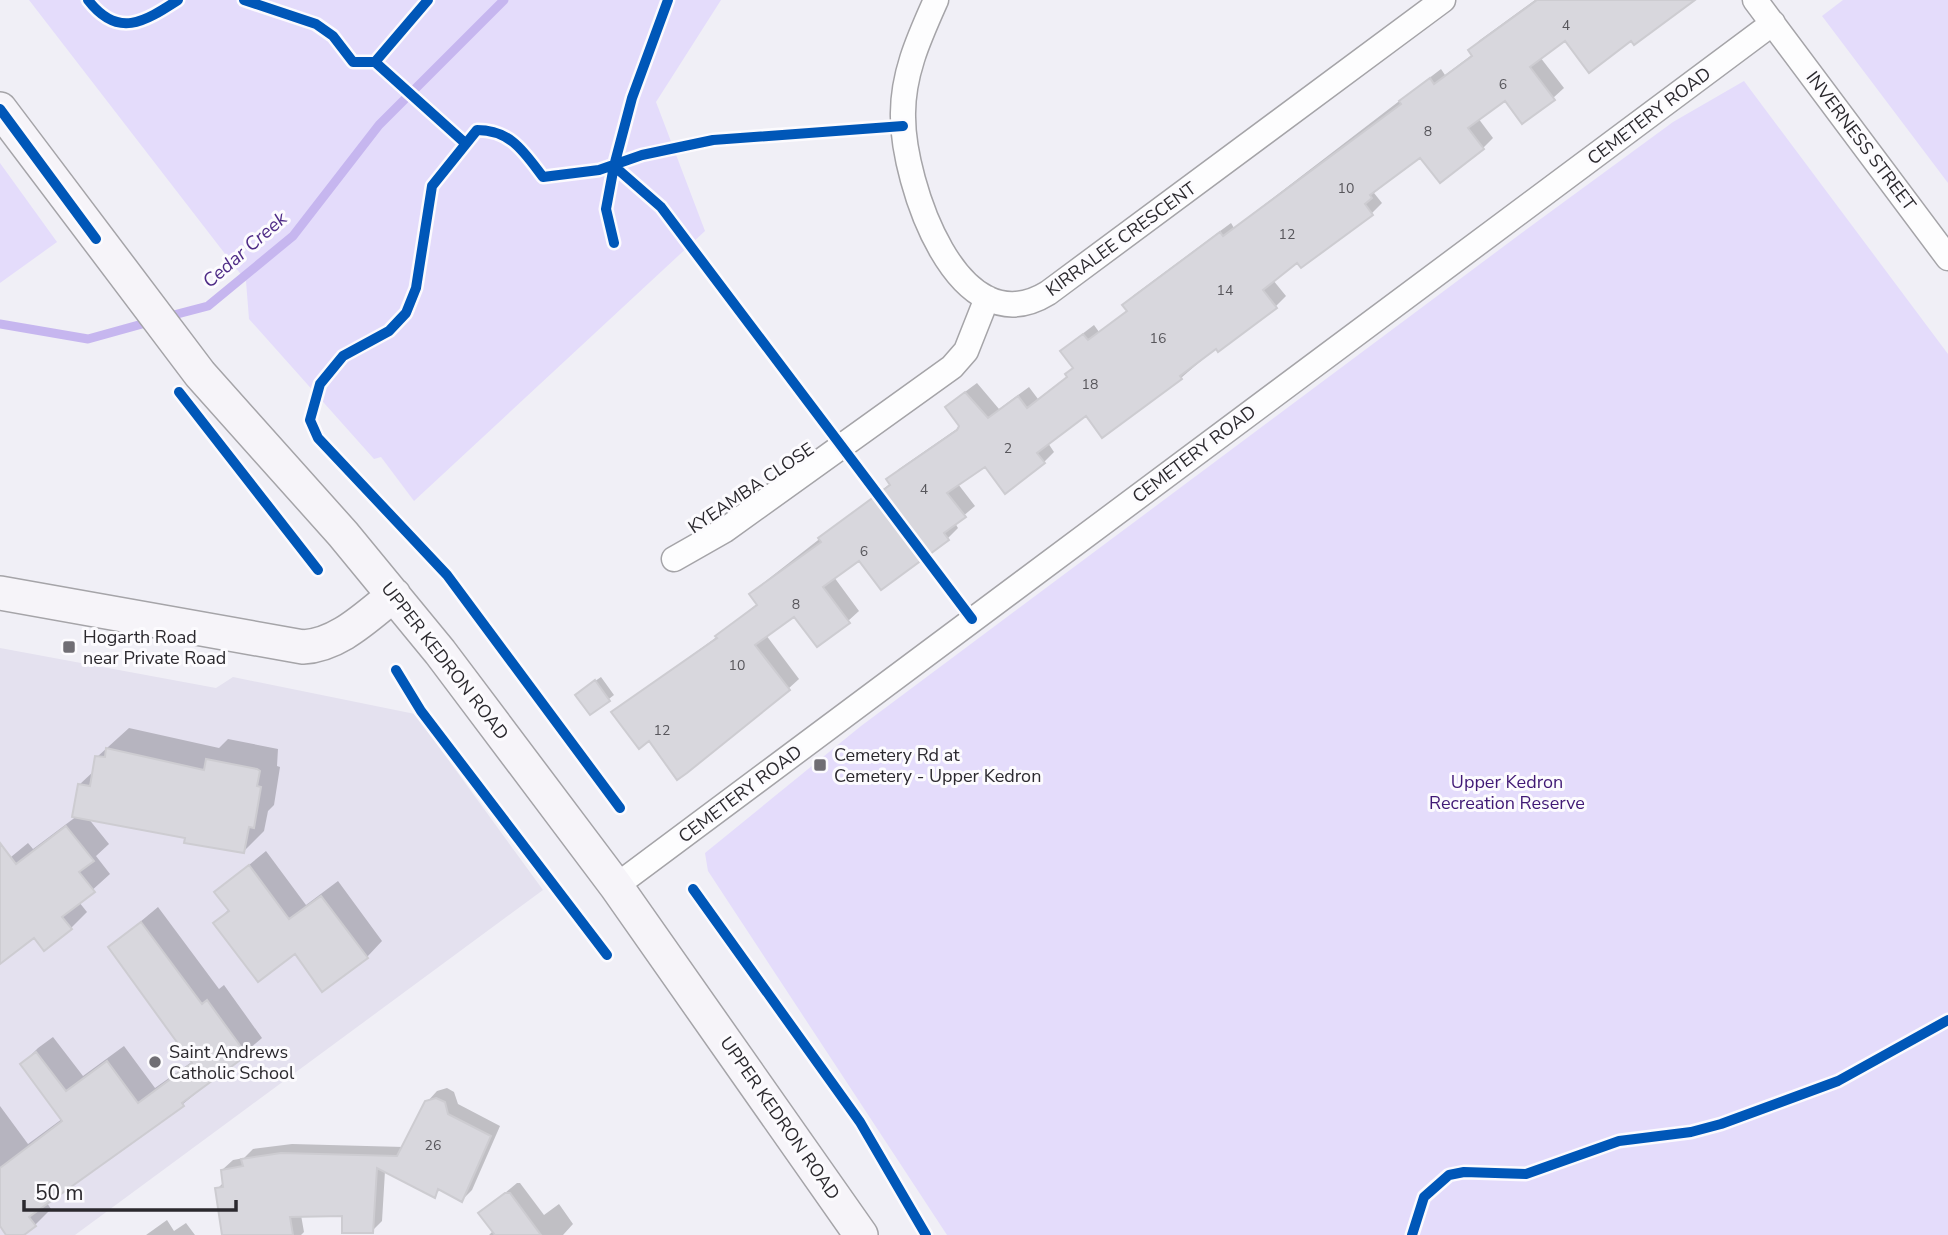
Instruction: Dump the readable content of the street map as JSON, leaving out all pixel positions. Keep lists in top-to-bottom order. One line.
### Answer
{"streets":{"main road":["UPPER KEDRON ROAD"],"street":["CEMETERY ROAD","INVERNESS STREET","KIRRALEE CRESCENT","KYEAMBA CLOSE"]},"crossings":[["CEMETERY ROAD","INVERNESS STREET"],["CEMETERY ROAD","UPPER KEDRON ROAD"],["KIRRALEE CRESCENT","KYEAMBA CLOSE"]],"water":["Cedar Creek"],"parks":["Upper Kedron Recreation Reserve"],"places":{"transit":["Hogarth Road near Private Road","Cemetery Rd at Cemetery - Upper Kedron"],"other":["Saint Andrews Catholic School"]},"house_numbers":["4","6","8","10","12","14","16","18","2","4","6","8","10","12","26"],"scale_bar":"50 m"}
